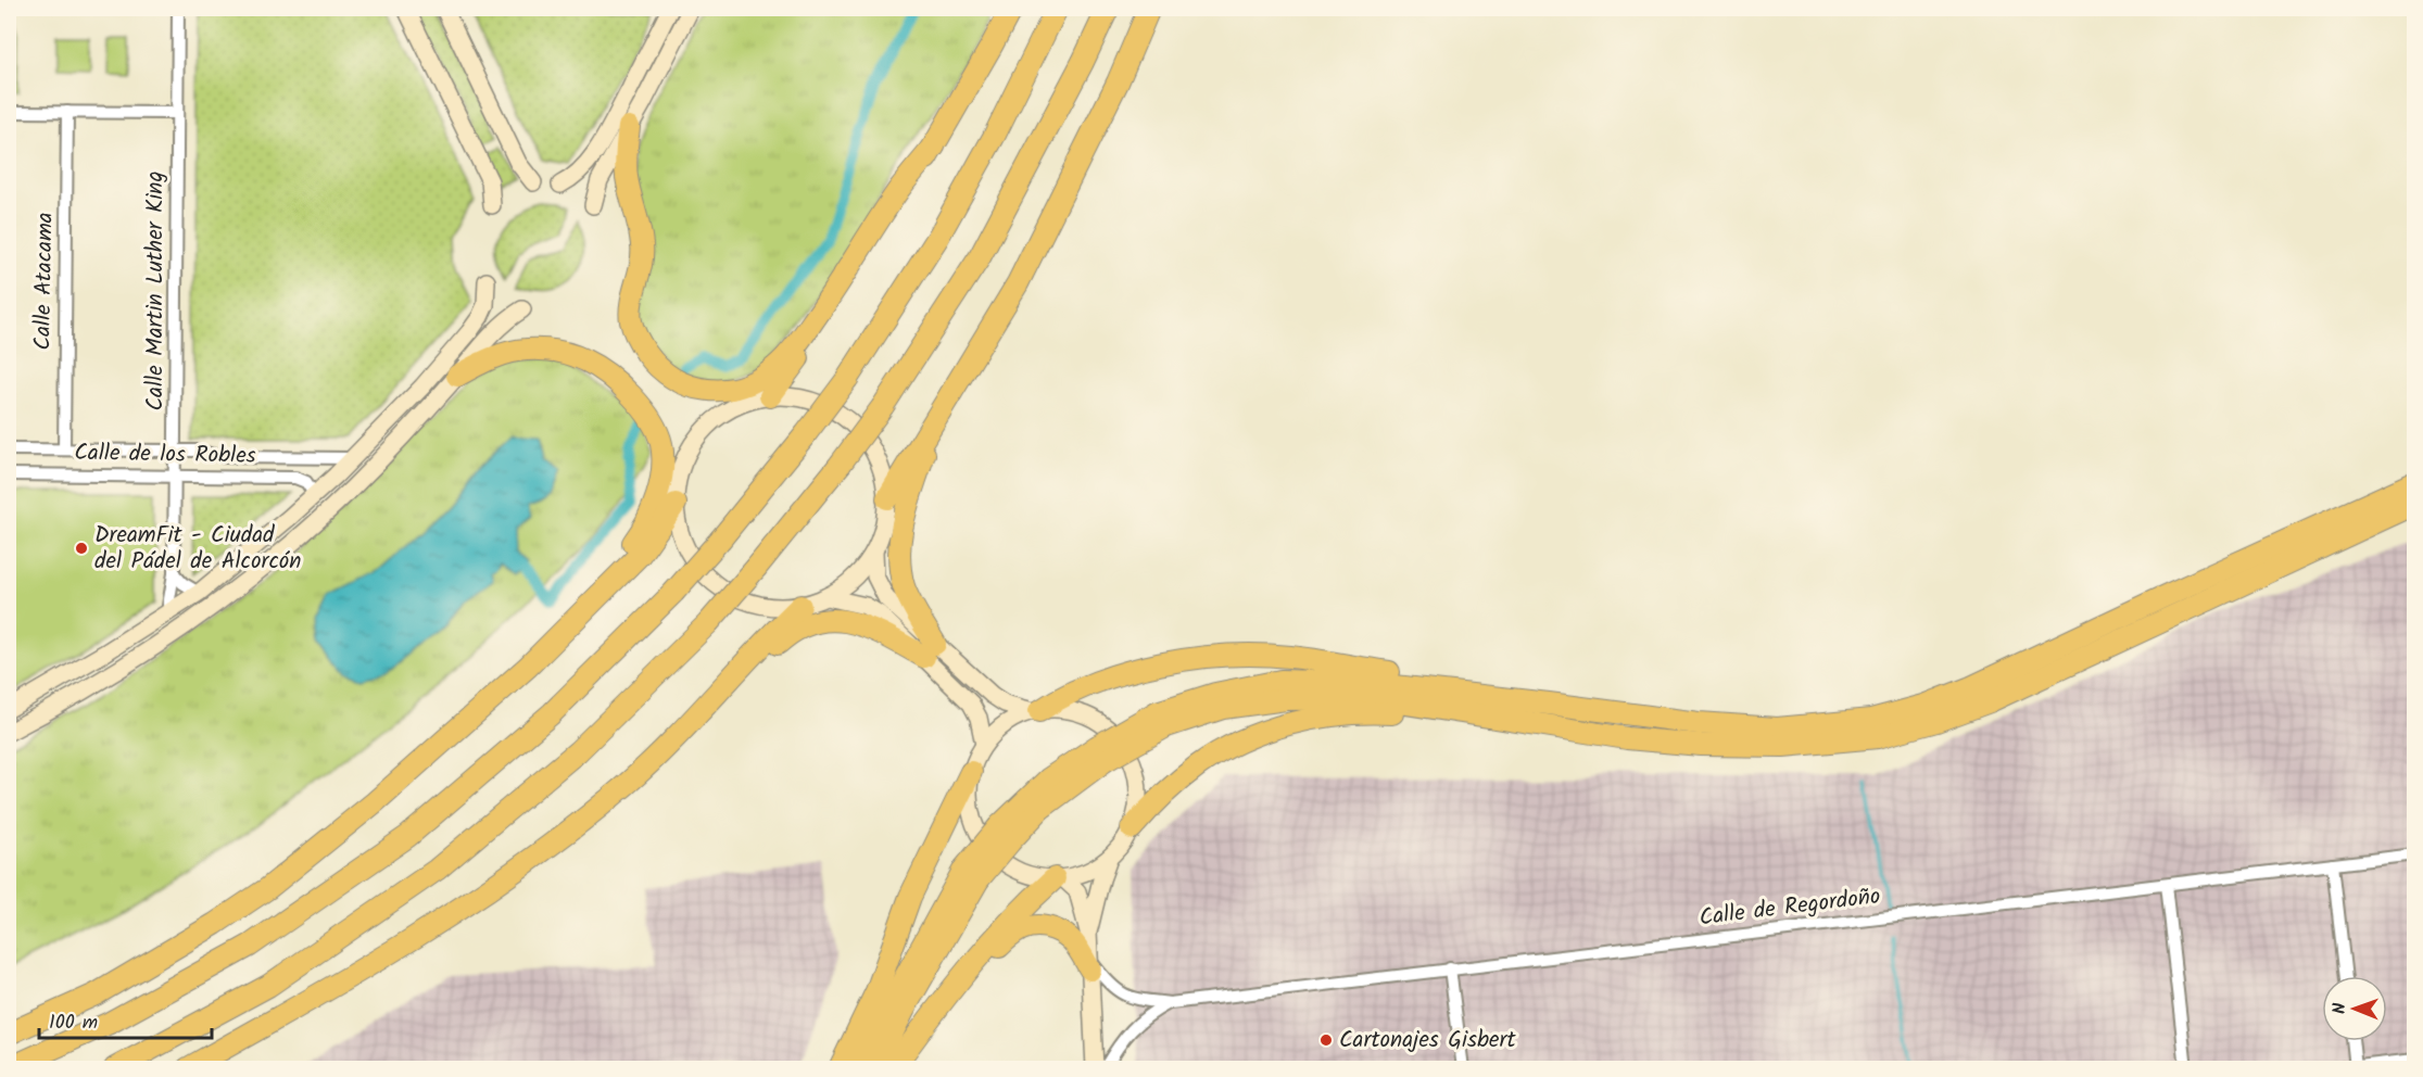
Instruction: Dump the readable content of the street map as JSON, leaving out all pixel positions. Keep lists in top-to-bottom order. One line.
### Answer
{"streets":{"street":["Calle Atacama","Calle Martin Luther King","Calle de los Robles","Calle de Regordoño"]},"crossings":[["Calle Atacama","Calle de los Robles"],["Calle Martin Luther King","Calle de los Robles"]],"places":["DreamFit - Ciudad del Pádel de Alcorcón","Cartonajes Gisbert"],"scale_bar":"100 m","north":"left"}
